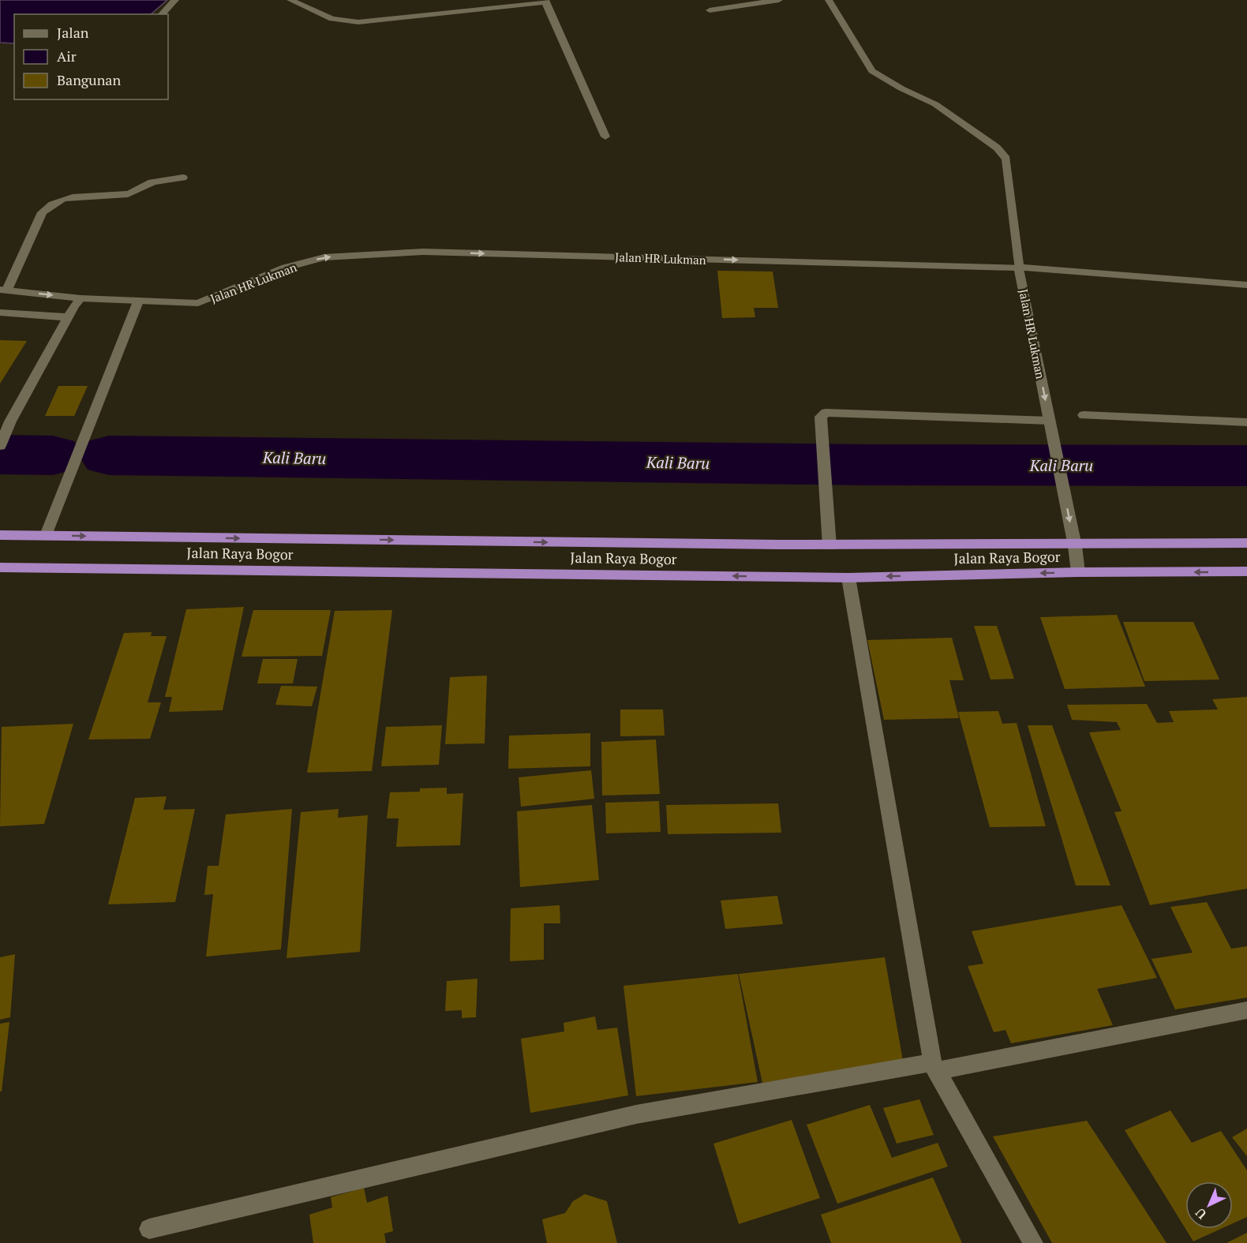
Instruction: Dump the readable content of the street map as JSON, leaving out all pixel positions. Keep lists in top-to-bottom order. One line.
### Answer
{"streets":{"highway":["Jalan Raya Bogor"],"street":["Jalan HR Lukman"]},"crossings":[["Jalan HR Lukman","Jalan Raya Bogor"]],"one_way":["Jalan HR Lukman"],"water":["Kali Baru"],"legend":["Jalan","Air","Bangunan"],"north":"bottom left"}
